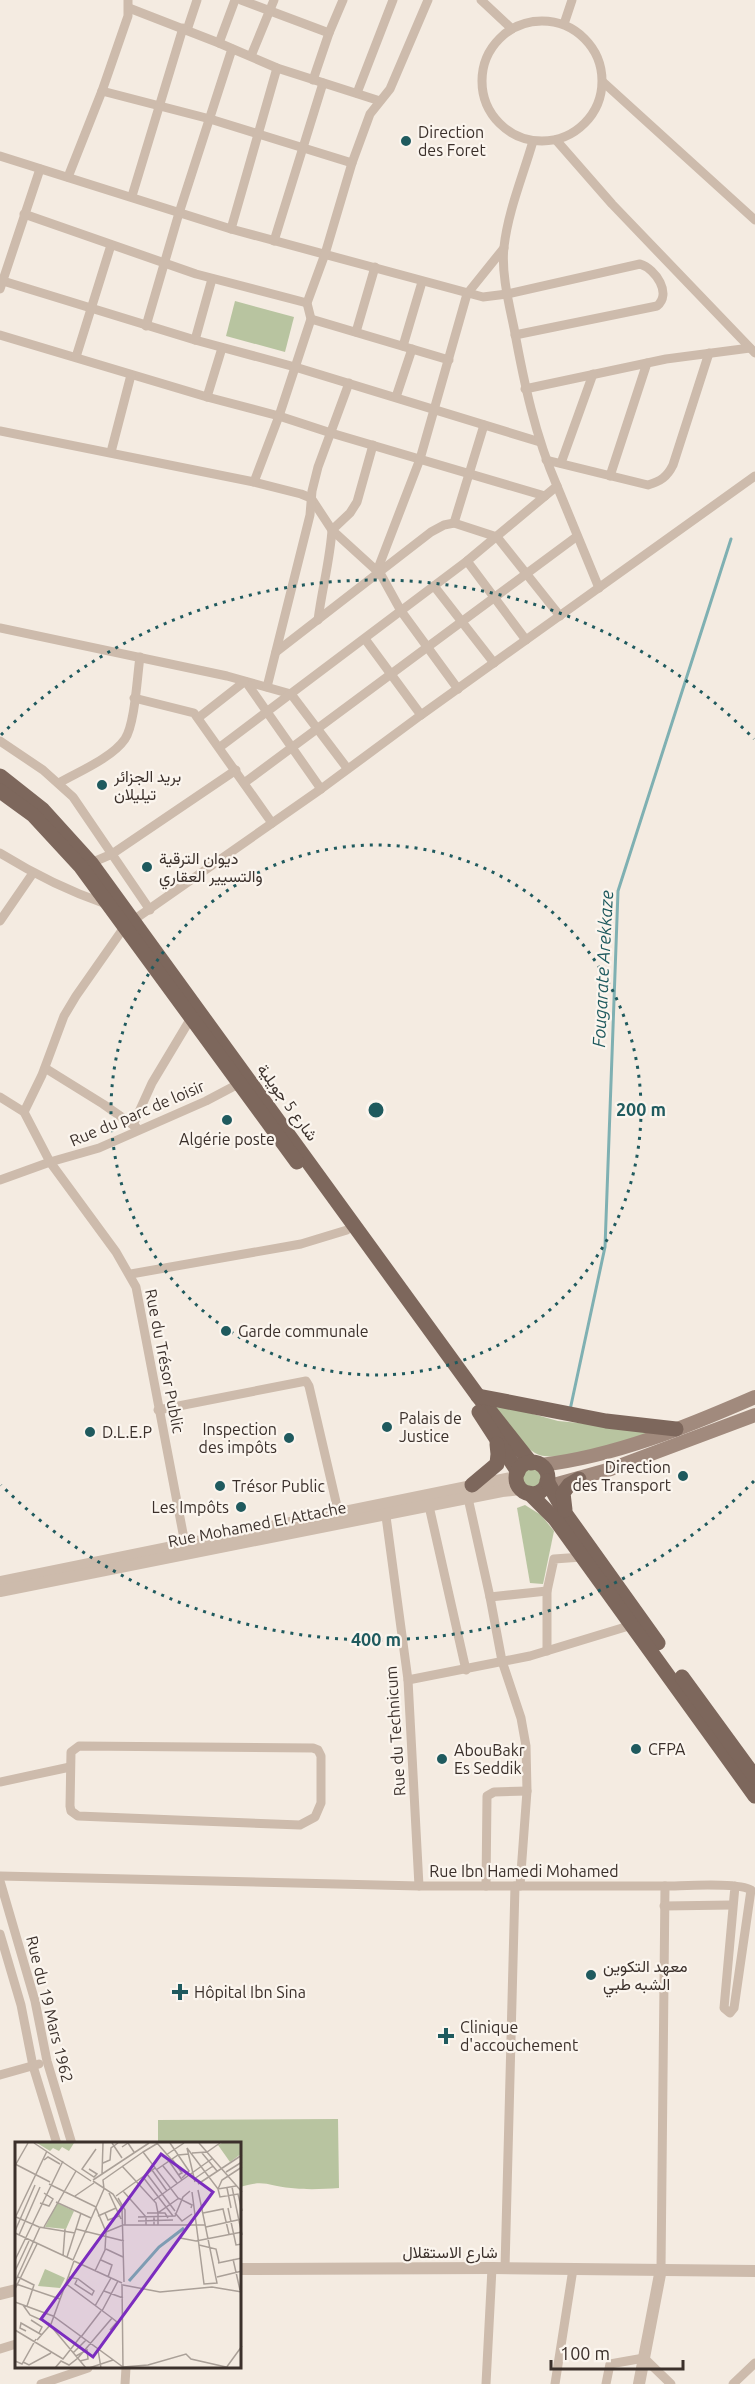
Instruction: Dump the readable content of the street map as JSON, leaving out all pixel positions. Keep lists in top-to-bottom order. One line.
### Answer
{"streets":{"main road":["شارع 5 جويلية"],"street":["Rue du parc de loisir","Rue du Trésor Public","Rue Mohamed El Attache","Rue du Technicum","Rue Ibn Hamedi Mohamed","Rue du 19 Mars 1962","شارع الاستقلال"]},"crossings":[["شارع 5 جويلية","Rue du parc de loisir"],["شارع 5 جويلية","Rue Mohamed El Attache"],["Rue du parc de loisir","Rue du Trésor Public"],["Rue du Trésor Public","Rue Mohamed El Attache"],["Rue Mohamed El Attache","Rue du Technicum"],["Rue du Technicum","Rue Ibn Hamedi Mohamed"]],"water":["Fougarate Arekkaze"],"places":{"other":["Direction des Foret","بريد الجزائر تيليلان","ديوان الترقية والتسيير العقاري","Algérie poste","Garde communale","Palais de Justice","D.L.E.P","Inspection des impôts","Direction des Transport","Trésor Public","Les Impôts","CFPA","AbouBakr Es Seddik","معهد التكوين الشبه طبي"],"health":["Hôpital Ibn Sina","Clinique d'accouchement"]},"scale_bar":"100 m","rings":["200 m","400 m"]}
